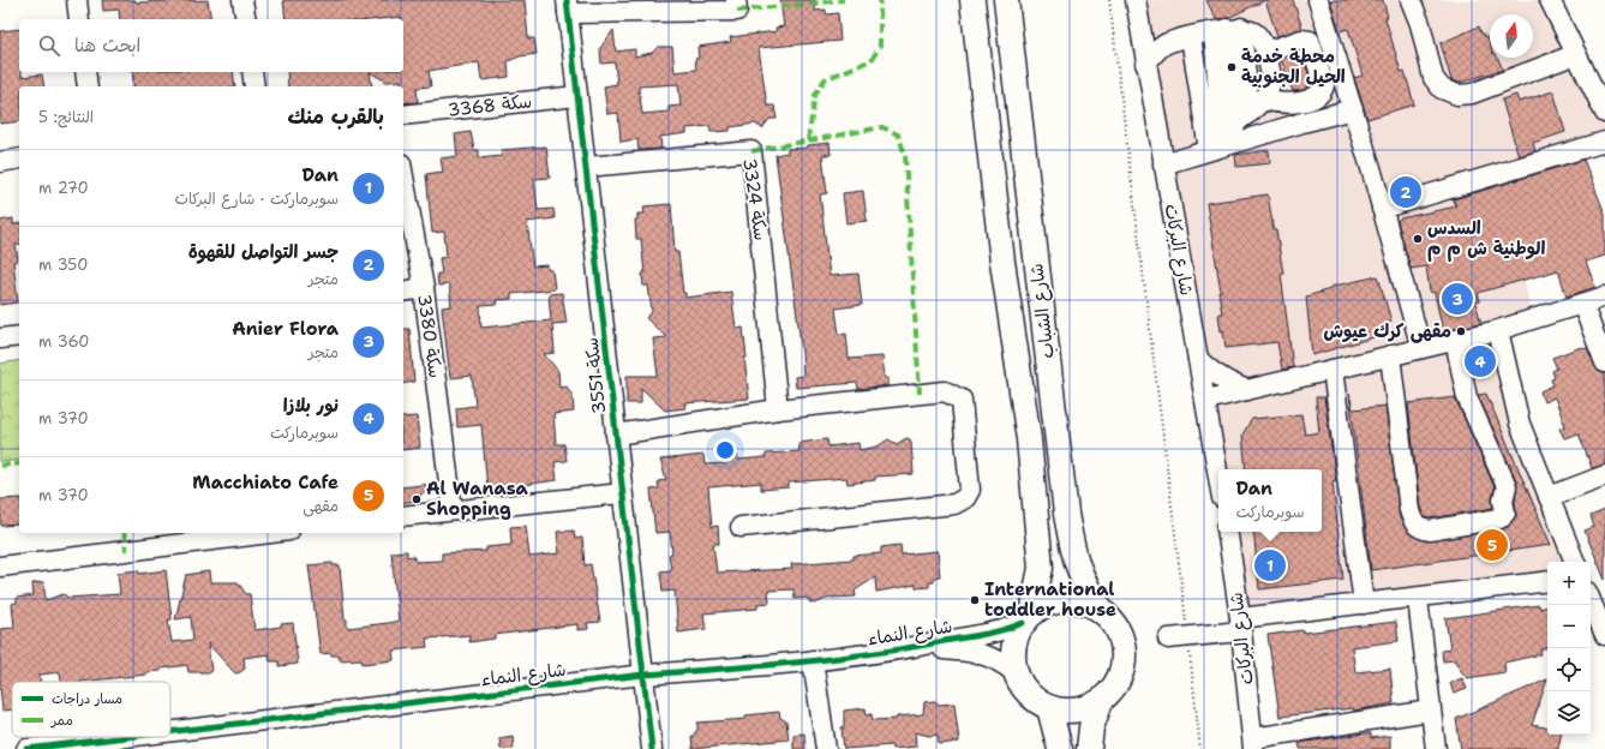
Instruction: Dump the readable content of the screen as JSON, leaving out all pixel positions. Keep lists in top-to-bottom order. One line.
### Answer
{"streets":{"main road":["شارع الشباب"],"street":["سكة 3368","سكة 3324","شارع البركات","سكة 3380","سكة 3551","شارع النماء"]},"crossings":[["سكة 3368","سكة 3551"],["سكة 3324","سكة 3551"],["شارع الشباب","شارع النماء"],["سكة 3551","شارع النماء"]],"places":["محطة خدمة الحيل الجنوبية","السدس الوطنیة ش م م","مقهى كرك عيوش","Al Wanasa Shopping","International toddler house"],"legend":["مسار دراجات","ممر"],"north":"top","page":{"search":"ابحث هنا","heading":["بالقرب منك","النتائج: 5"],"list":[{"mark":"1","name":"Dan","note":"سوبرماركت · شارع البركات","value":"270 m"},{"mark":"2","name":"جسر التواصل للقهوة","note":"متجر","value":"350 m"},{"mark":"3","name":"Anier Flora","note":"متجر","value":"360 m"},{"mark":"4","name":"نور بلازا","note":"سوبرماركت","value":"370 m"},{"mark":"5","name":"Macchiato Cafe","note":"مقهى","value":"370 m"}],"pins":["2","3","4","5","1"],"popup":["Dan","سوبرماركت"],"map_buttons":["+","−"]}}
